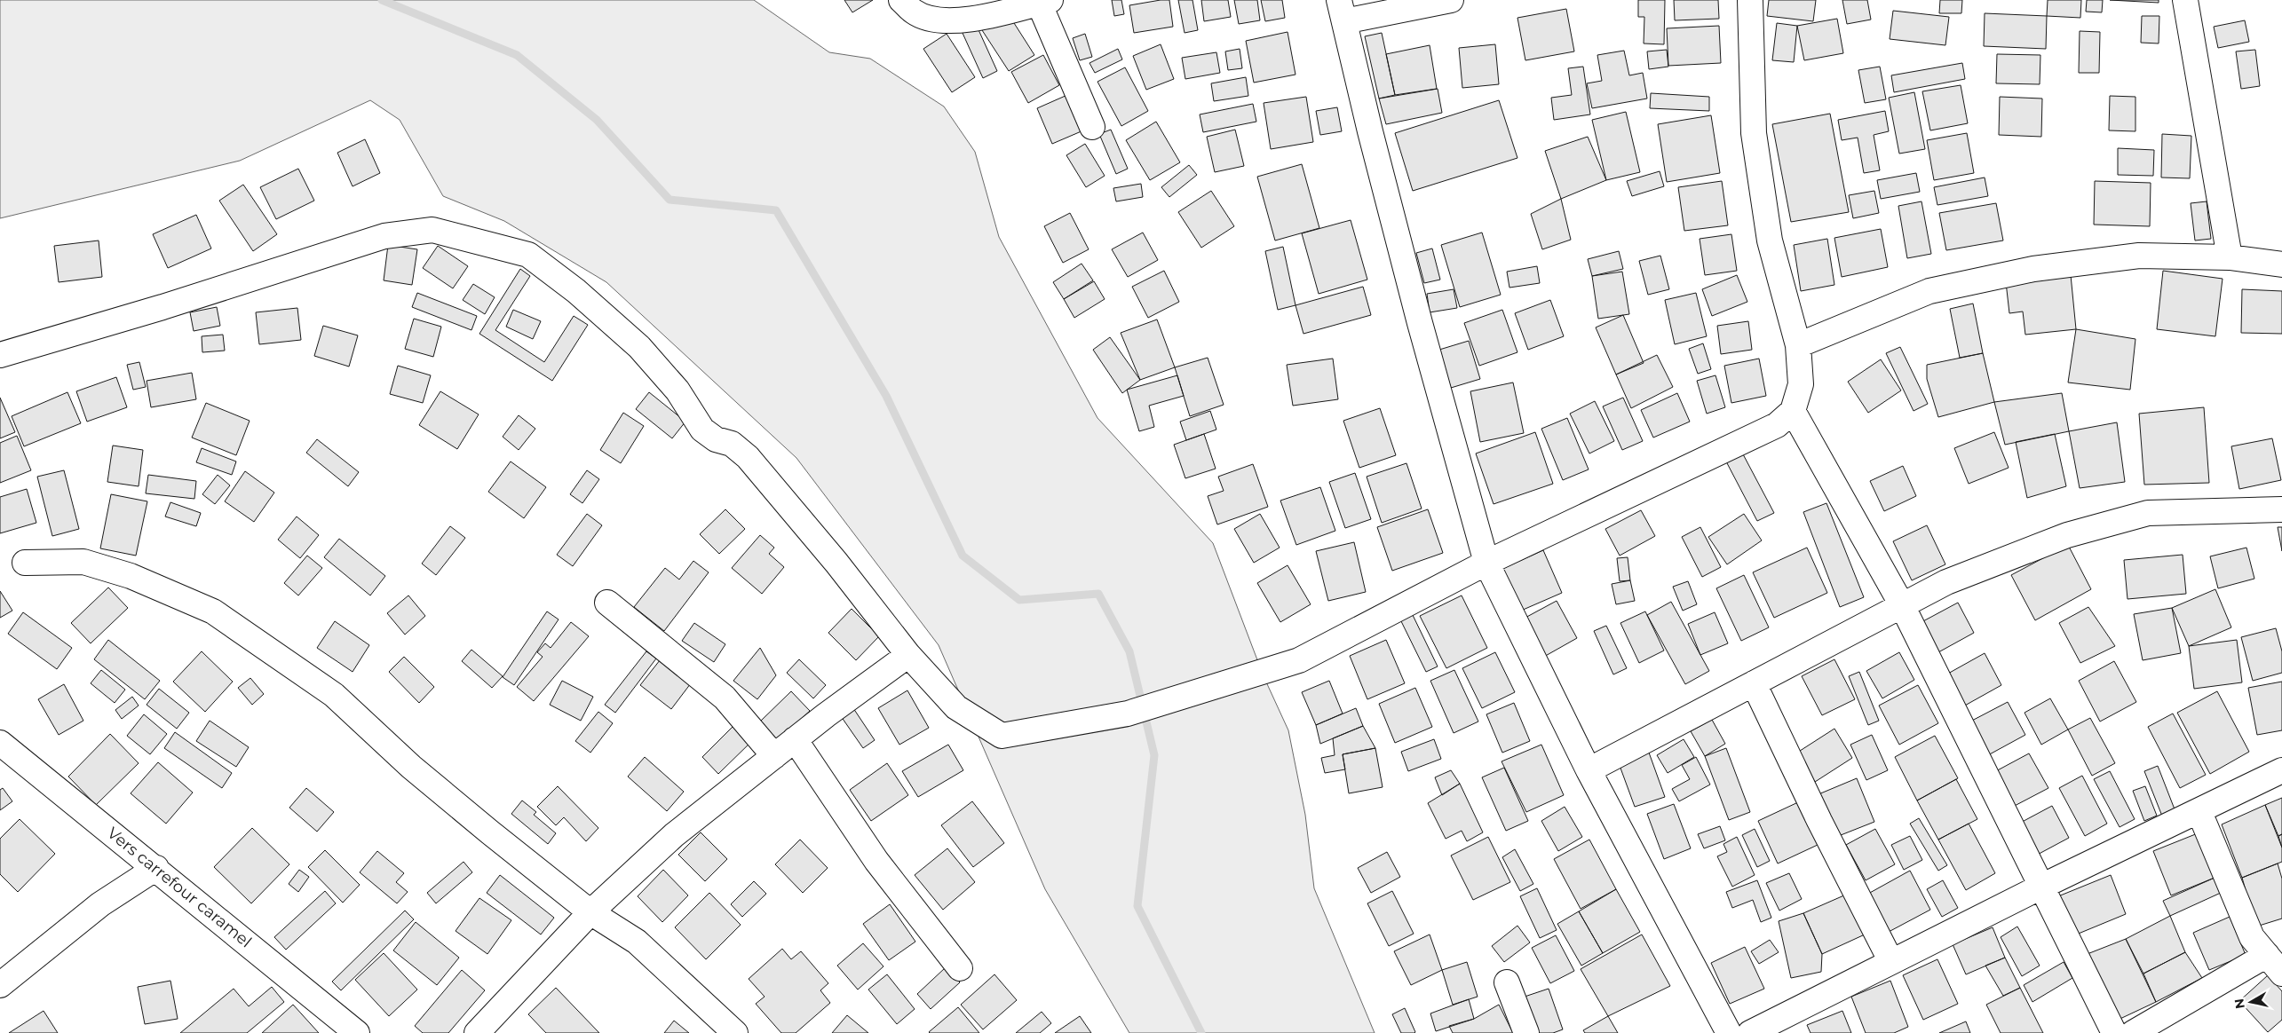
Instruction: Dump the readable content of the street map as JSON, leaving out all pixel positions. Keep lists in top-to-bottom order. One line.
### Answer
{"streets":{"street":["Vers carrefour caramel"]},"north":"left"}
